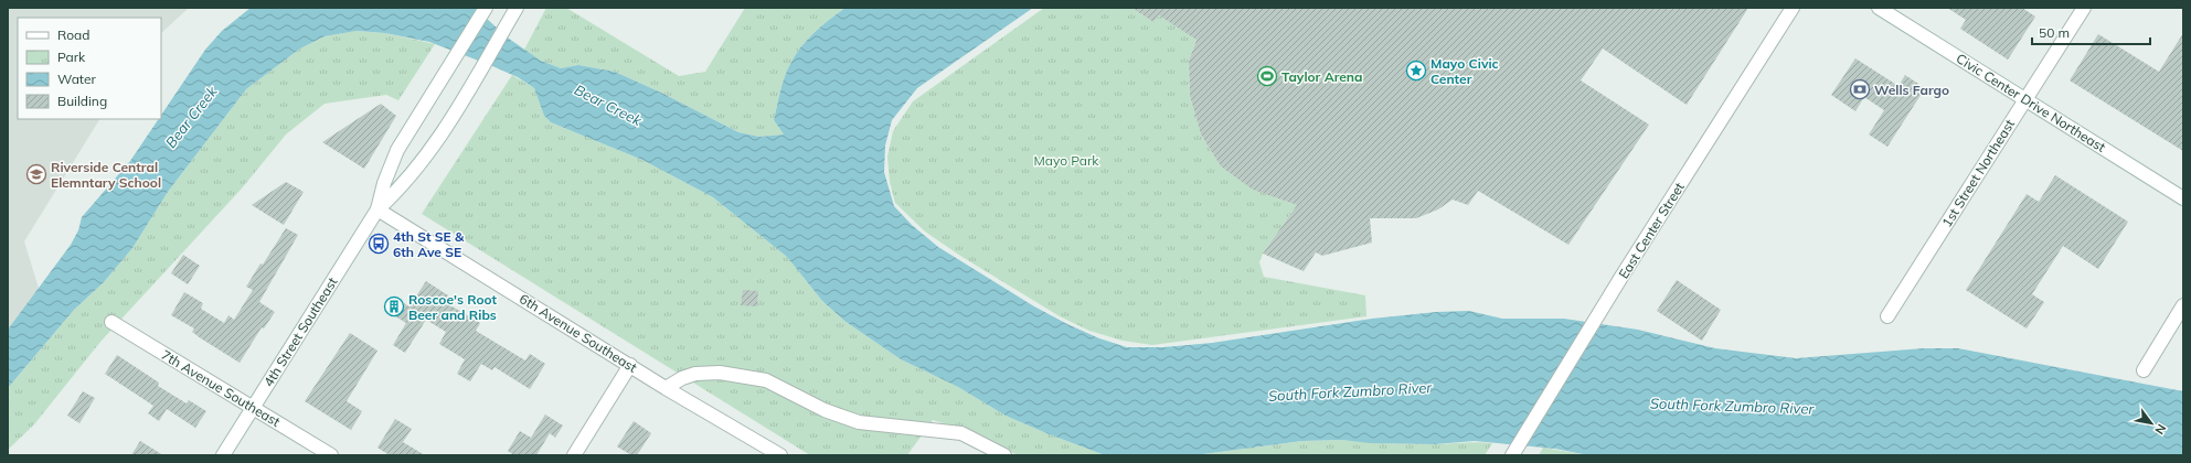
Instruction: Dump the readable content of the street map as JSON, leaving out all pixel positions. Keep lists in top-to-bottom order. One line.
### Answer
{"streets":{"street":["Civic Center Drive Northeast","1st Street Northeast","East Center Street","4th Street Southeast","6th Avenue Southeast","7th Avenue Southeast"]},"crossings":[["Civic Center Drive Northeast","1st Street Northeast"],["4th Street Southeast","6th Avenue Southeast"],["4th Street Southeast","7th Avenue Southeast"]],"water":["Bear Creek","South Fork Zumbro River"],"parks":["Mayo Park"],"places":{"place":["Mayo Civic Center"],"sports":["Taylor Arena"],"bank":["Wells Fargo"],"school or university":["Riverside Central Elemntary School"],"bus stop":["4th St SE & 6th Ave SE"],"building":["Roscoe's Root Beer and Ribs"]},"legend":["Road","Park","Water","Building"],"scale_bar":"50 m","north":"bottom right"}
